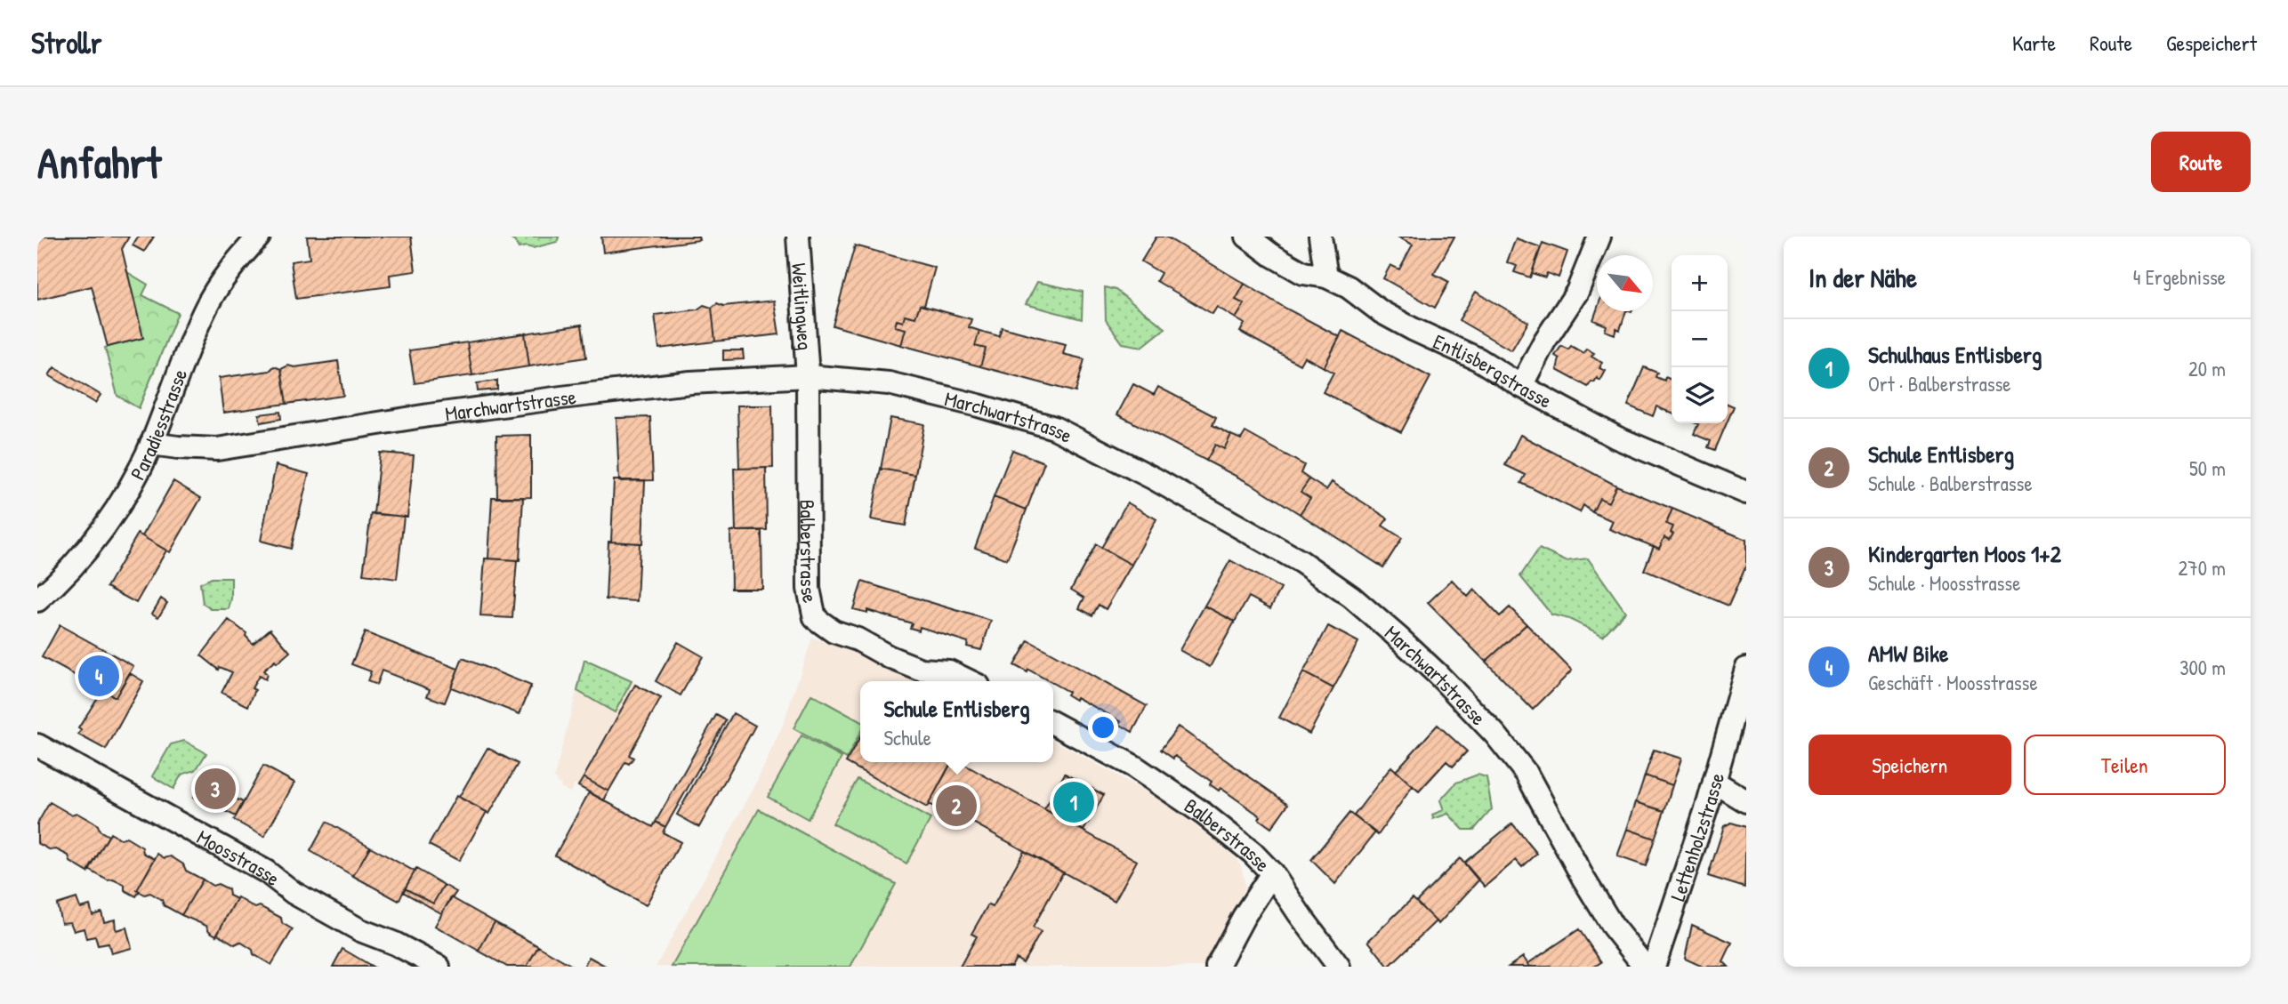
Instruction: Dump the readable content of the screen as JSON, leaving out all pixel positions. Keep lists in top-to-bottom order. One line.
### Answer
{"streets":{"street":["Weitlingweg","Entlisbergstrasse","Marchwartstrasse","Paradiesstrasse","Balberstrasse","Lettenholzstrasse","Moosstrasse"]},"crossings":[["Weitlingweg","Marchwartstrasse"],["Weitlingweg","Balberstrasse"],["Marchwartstrasse","Paradiesstrasse"],["Marchwartstrasse","Balberstrasse"]],"north":"bottom right","page":{"header":"Strollr","nav":["Karte","Route","Gespeichert"],"buttons":["Route",["Speichern","Teilen"]],"title":"Anfahrt","heading":["In der Nähe","4 Ergebnisse"],"map_buttons":["+","−"],"list":[{"mark":"1","name":"Schulhaus Entlisberg","note":"Ort · Balberstrasse","value":"20 m"},{"mark":"2","name":"Schule Entlisberg","note":"Schule · Balberstrasse","value":"50 m"},{"mark":"3","name":"Kindergarten Moos 1+2","note":"Schule · Moosstrasse","value":"270 m"},{"mark":"4","name":"AMW Bike","note":"Geschäft · Moosstrasse","value":"300 m"}],"pins":["4","3","1","2"],"popup":["Schule Entlisberg","Schule"]}}
